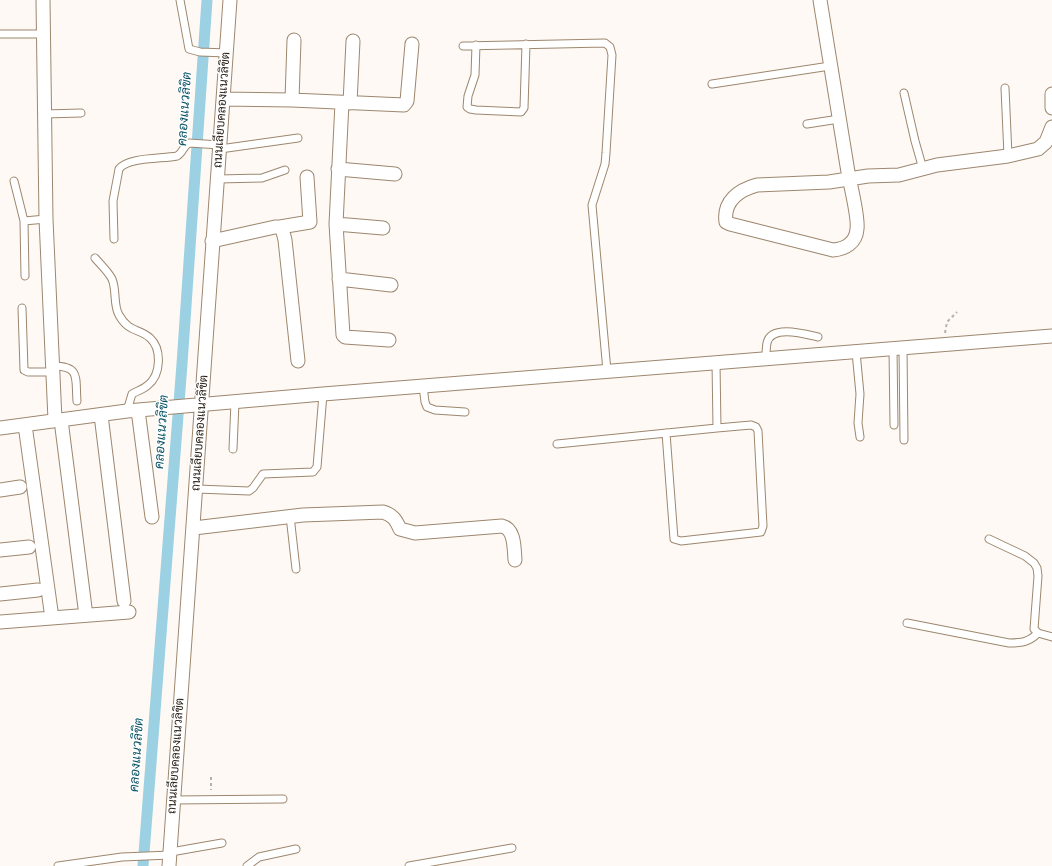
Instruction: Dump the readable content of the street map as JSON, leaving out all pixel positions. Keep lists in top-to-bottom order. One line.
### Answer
{"streets":{"street":["ถนนเลียบคลองแนวลิขิต"]},"water":["คลองแนวลิขิต"]}
